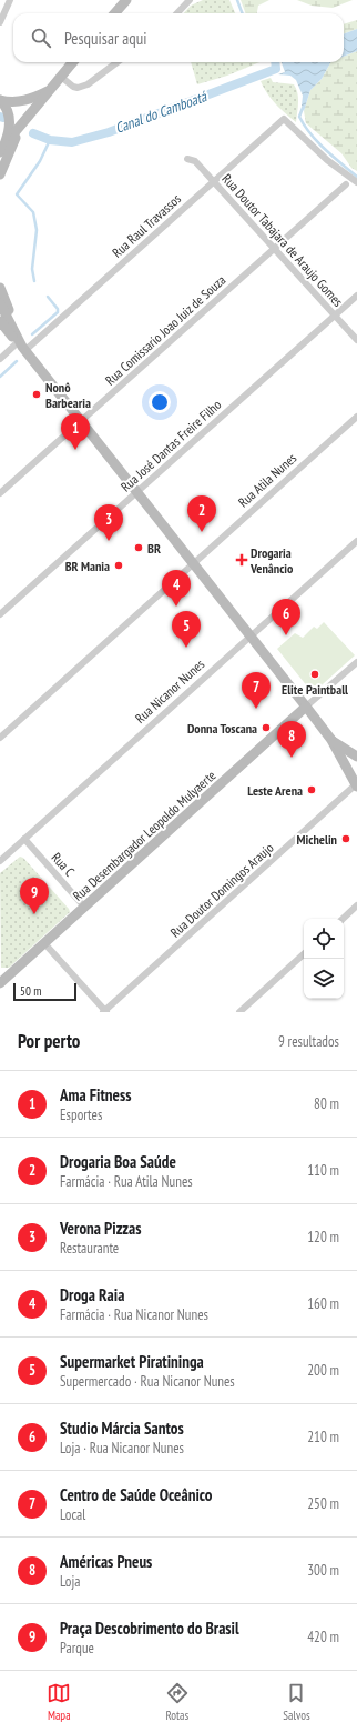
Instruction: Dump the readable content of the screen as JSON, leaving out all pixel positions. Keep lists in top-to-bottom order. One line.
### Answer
{"streets":{"street":["Rua Raul Travassos","Rua Doutor Tabajara de Araujo Gomes","Rua Comissario Joao Juiz de Souza","Rua José Dantas Freire Filho","Rua Atila Nunes","Rua Nicanor Nunes","Rua Desembargador Leopoldo Mulyaerte","Rua C","Rua Doutor Domingos Araujo"]},"crossings":[["Rua Raul Travassos","Rua Doutor Tabajara de Araujo Gomes"],["Rua Doutor Tabajara de Araujo Gomes","Rua Comissario Joao Juiz de Souza"],["Rua Doutor Tabajara de Araujo Gomes","Rua José Dantas Freire Filho"],["Rua Nicanor Nunes","Rua C"],["Rua Desembargador Leopoldo Mulyaerte","Rua C"]],"water":["Canal do Camboatá"],"places":{"other":["Nonô Barbearia","BR","BR Mania","Elite Paintball","Donna Toscana","Leste Arena","Michelin"],"health":["Drogaria Venâncio"]},"scale_bar":"50 m","page":{"search":"Pesquisar aqui","pins":["1","2","3","4","6","5","7","8","9"],"scale":"50 m","heading":["Por perto","9 resultados"],"list":[{"mark":"1","name":"Ama Fitness","note":"Esportes","value":"80 m"},{"mark":"2","name":"Drogaria Boa Saúde","note":"Farmácia · Rua Atila Nunes","value":"110 m"},{"mark":"3","name":"Verona Pizzas","note":"Restaurante","value":"120 m"},{"mark":"4","name":"Droga Raia","note":"Farmácia · Rua Nicanor Nunes","value":"160 m"},{"mark":"5","name":"Supermarket Piratininga","note":"Supermercado · Rua Nicanor Nunes","value":"200 m"},{"mark":"6","name":"Studio Márcia Santos","note":"Loja · Rua Nicanor Nunes","value":"210 m"},{"mark":"7","name":"Centro de Saúde Oceânico","note":"Local","value":"250 m"},{"mark":"8","name":"Américas Pneus","note":"Loja","value":"300 m"},{"mark":"9","name":"Praça Descobrimento do Brasil","note":"Parque","value":"420 m"}],"nav":["Mapa","Rotas","Salvos"]}}
